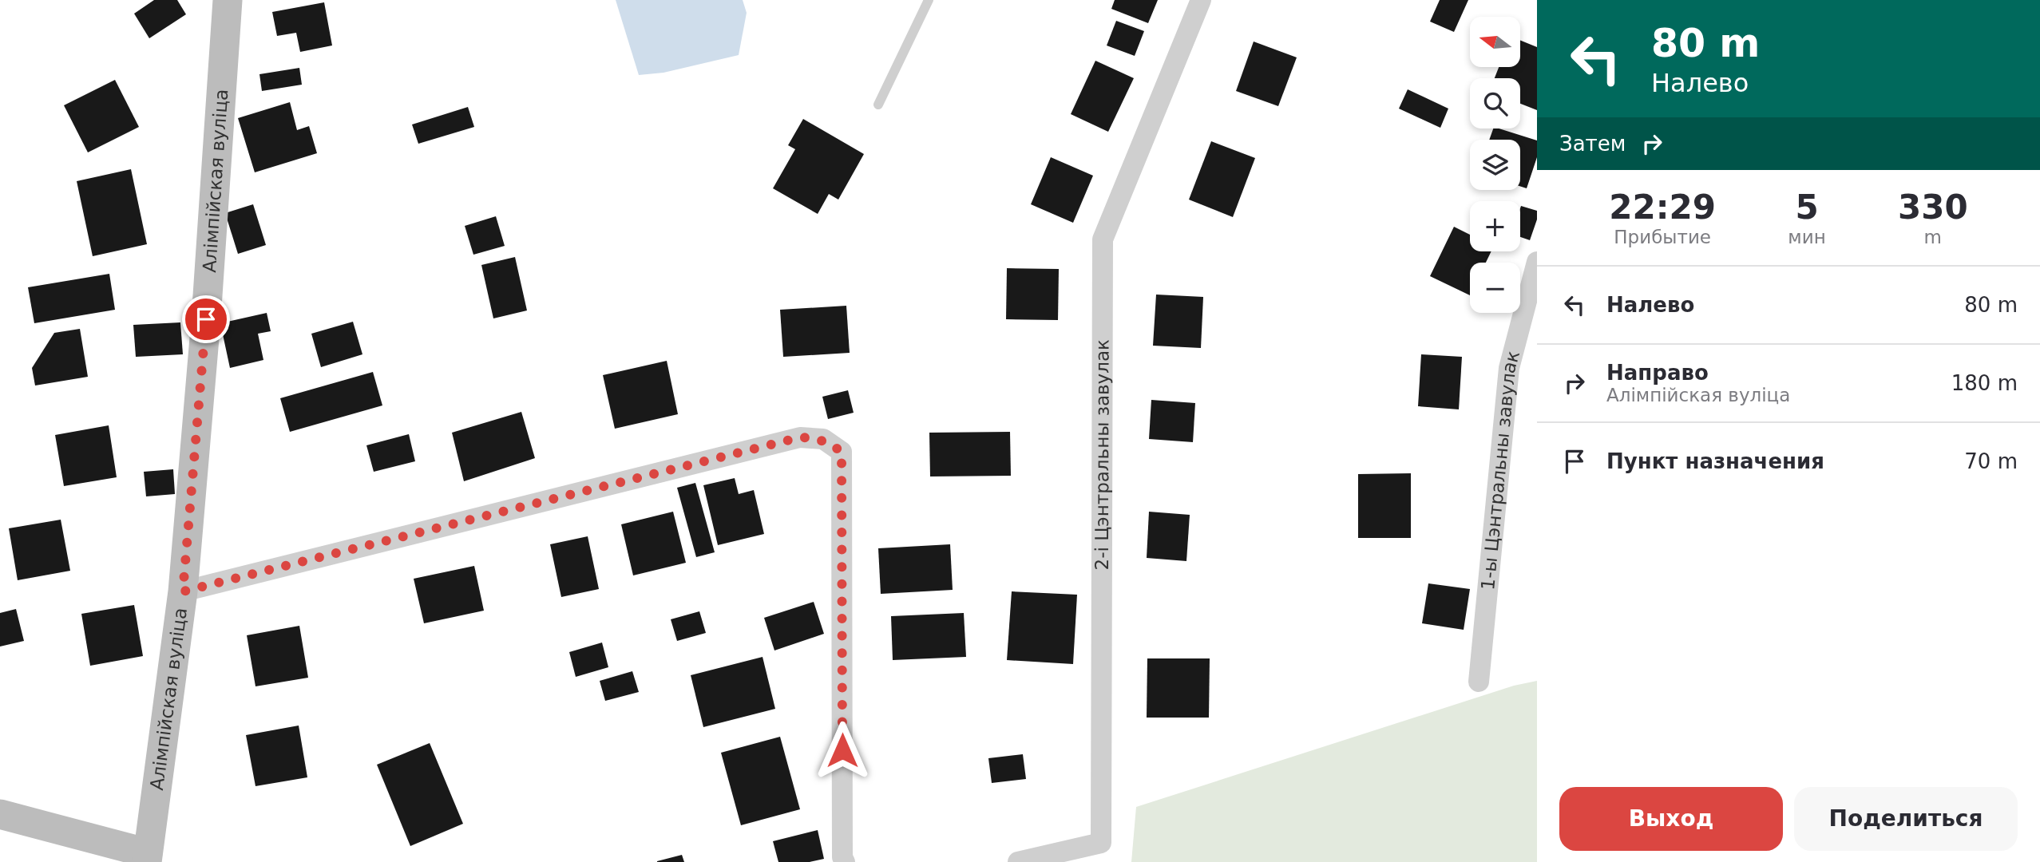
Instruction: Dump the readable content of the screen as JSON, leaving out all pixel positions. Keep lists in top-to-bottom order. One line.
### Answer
{"streets":{"street":["Алімпійская вуліца","2-і Цэнтральны завулак","1-ы Цэнтральны завулак"]},"north":"left","page":{"turn":["80 m","Налево"],"map_buttons":["+","−"],"then":"Затем","eta":["22:29","Прибытие","5","мин","330","m"],"list":[{"name":"Налево","value":"80 m"},{"name":"Направо","note":"Алімпійская вуліца","value":"180 m"},{"name":"Пункт назначения","value":"70 m"}],"buttons":["Выход","Поделиться"]}}
